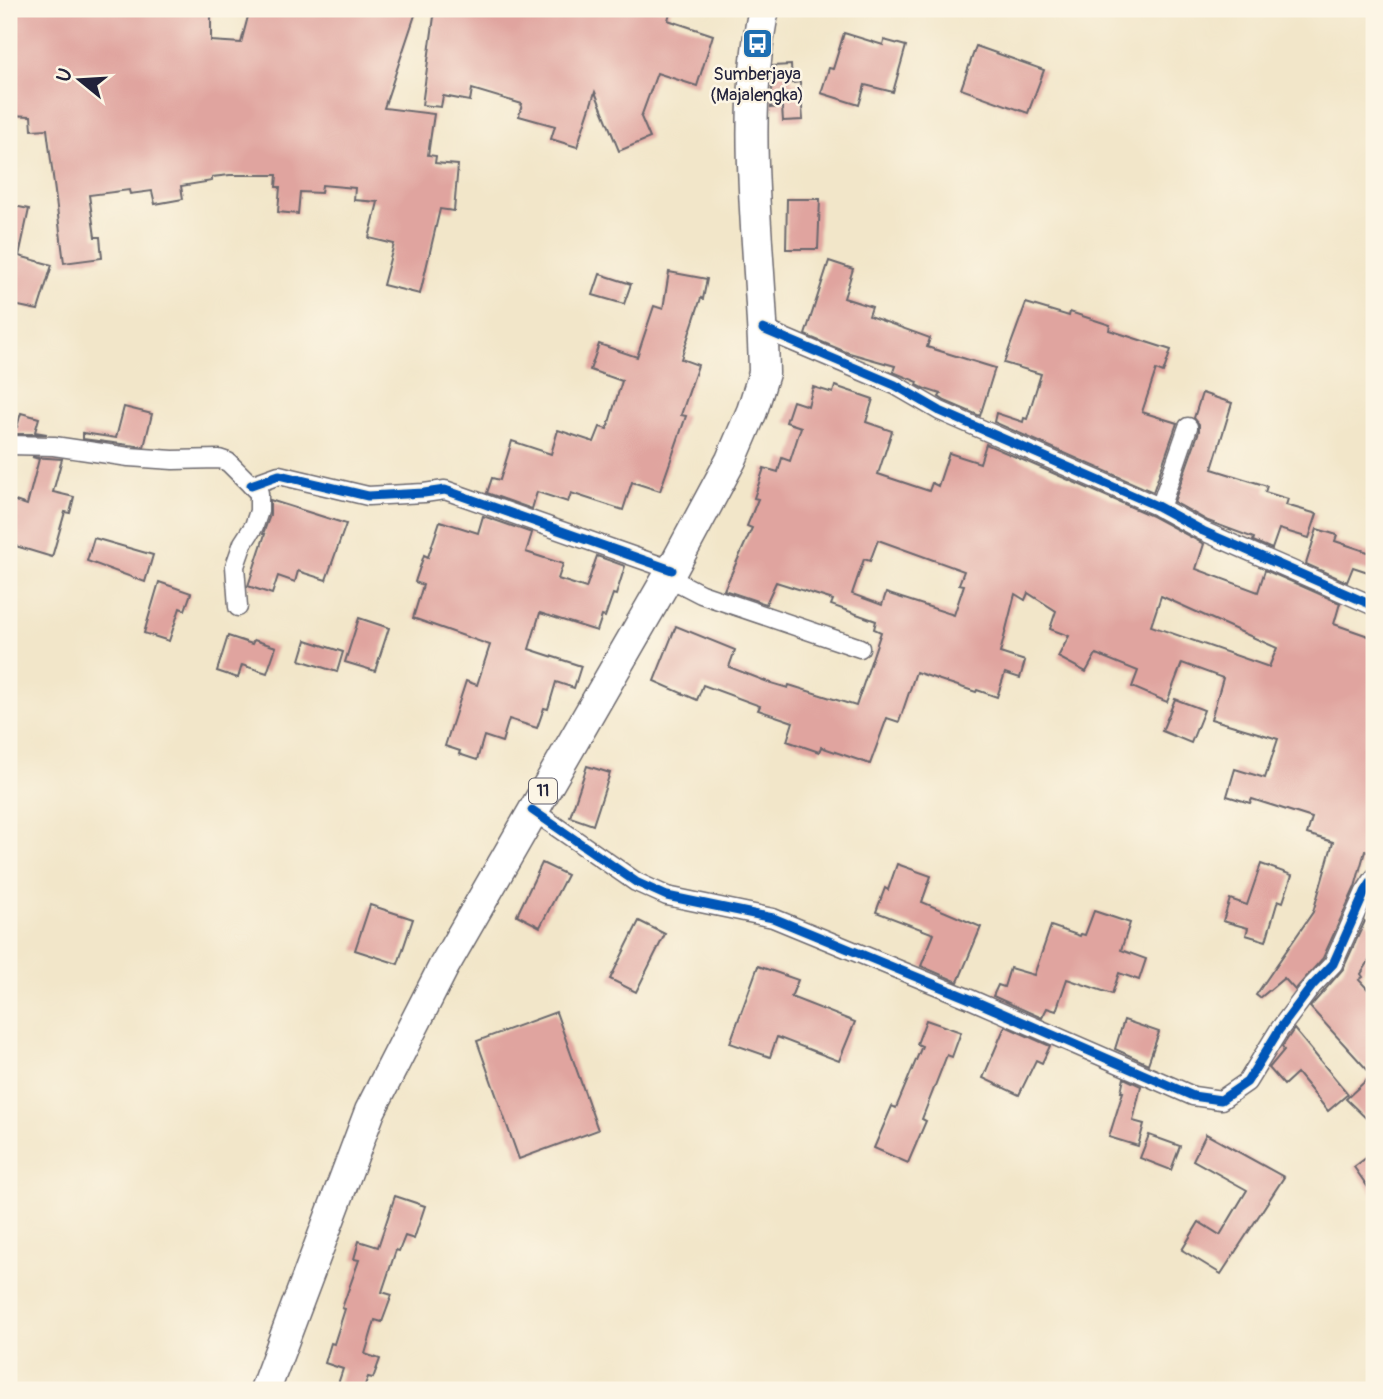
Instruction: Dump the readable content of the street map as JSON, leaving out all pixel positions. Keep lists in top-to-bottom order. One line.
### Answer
{"streets":{"highway":["11"]},"places":{"bus stop":["Sumberjaya (Majalengka)"]},"north":"left"}
